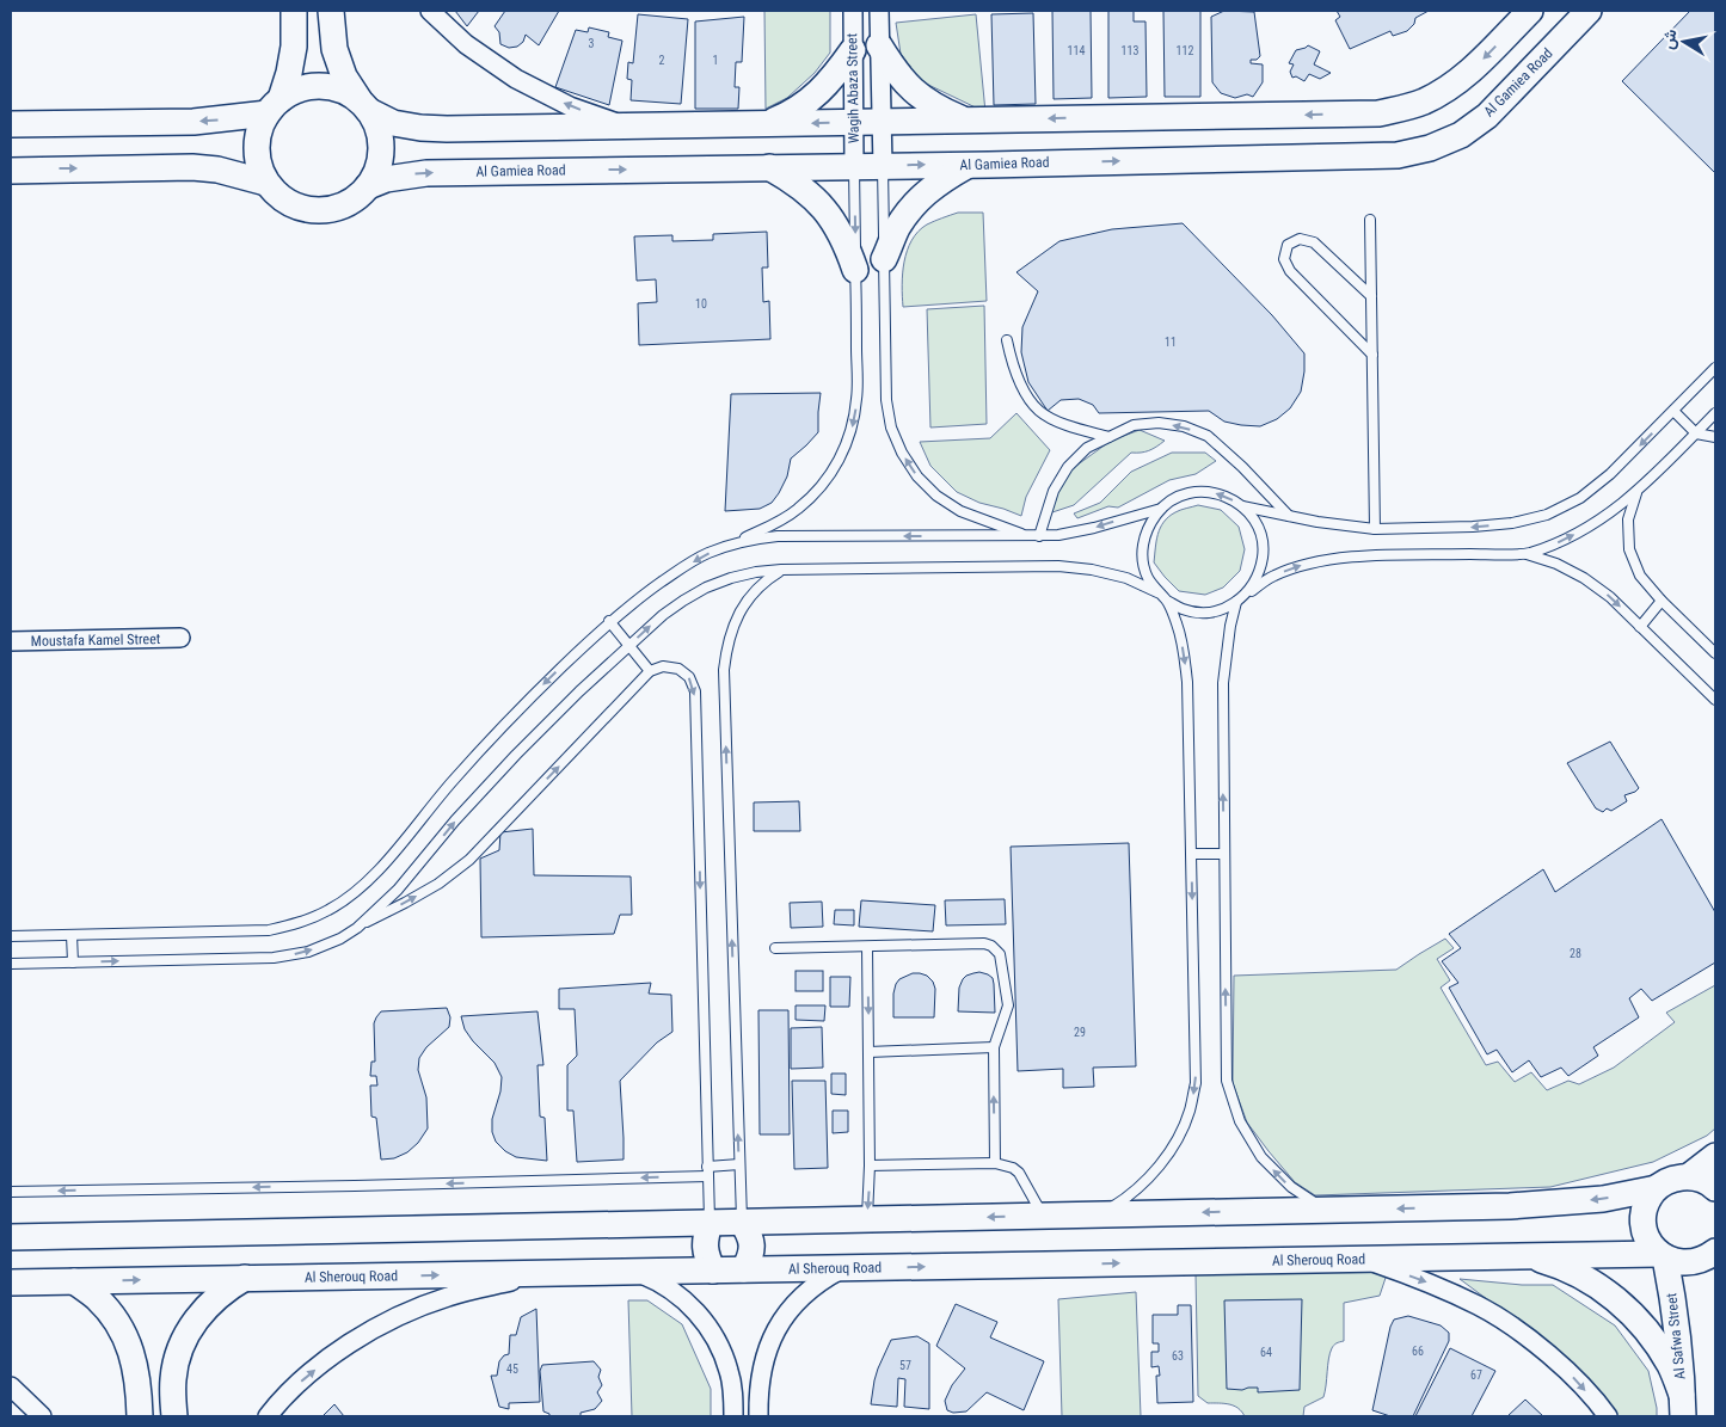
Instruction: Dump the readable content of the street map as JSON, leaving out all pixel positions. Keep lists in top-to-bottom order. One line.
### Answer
{"streets":{"street":["Al Gamiea Road","Wagih Abaza Street","Moustafa Kamel Street","Al Sherouq Road","Al Safwa Street"]},"crossings":[["Al Gamiea Road","Wagih Abaza Street"],["Al Sherouq Road","Al Safwa Street"]],"house_numbers":["3","114","113","112","2","1","10","11","28","29","66","64","63","57","45","67"],"north":"left"}
